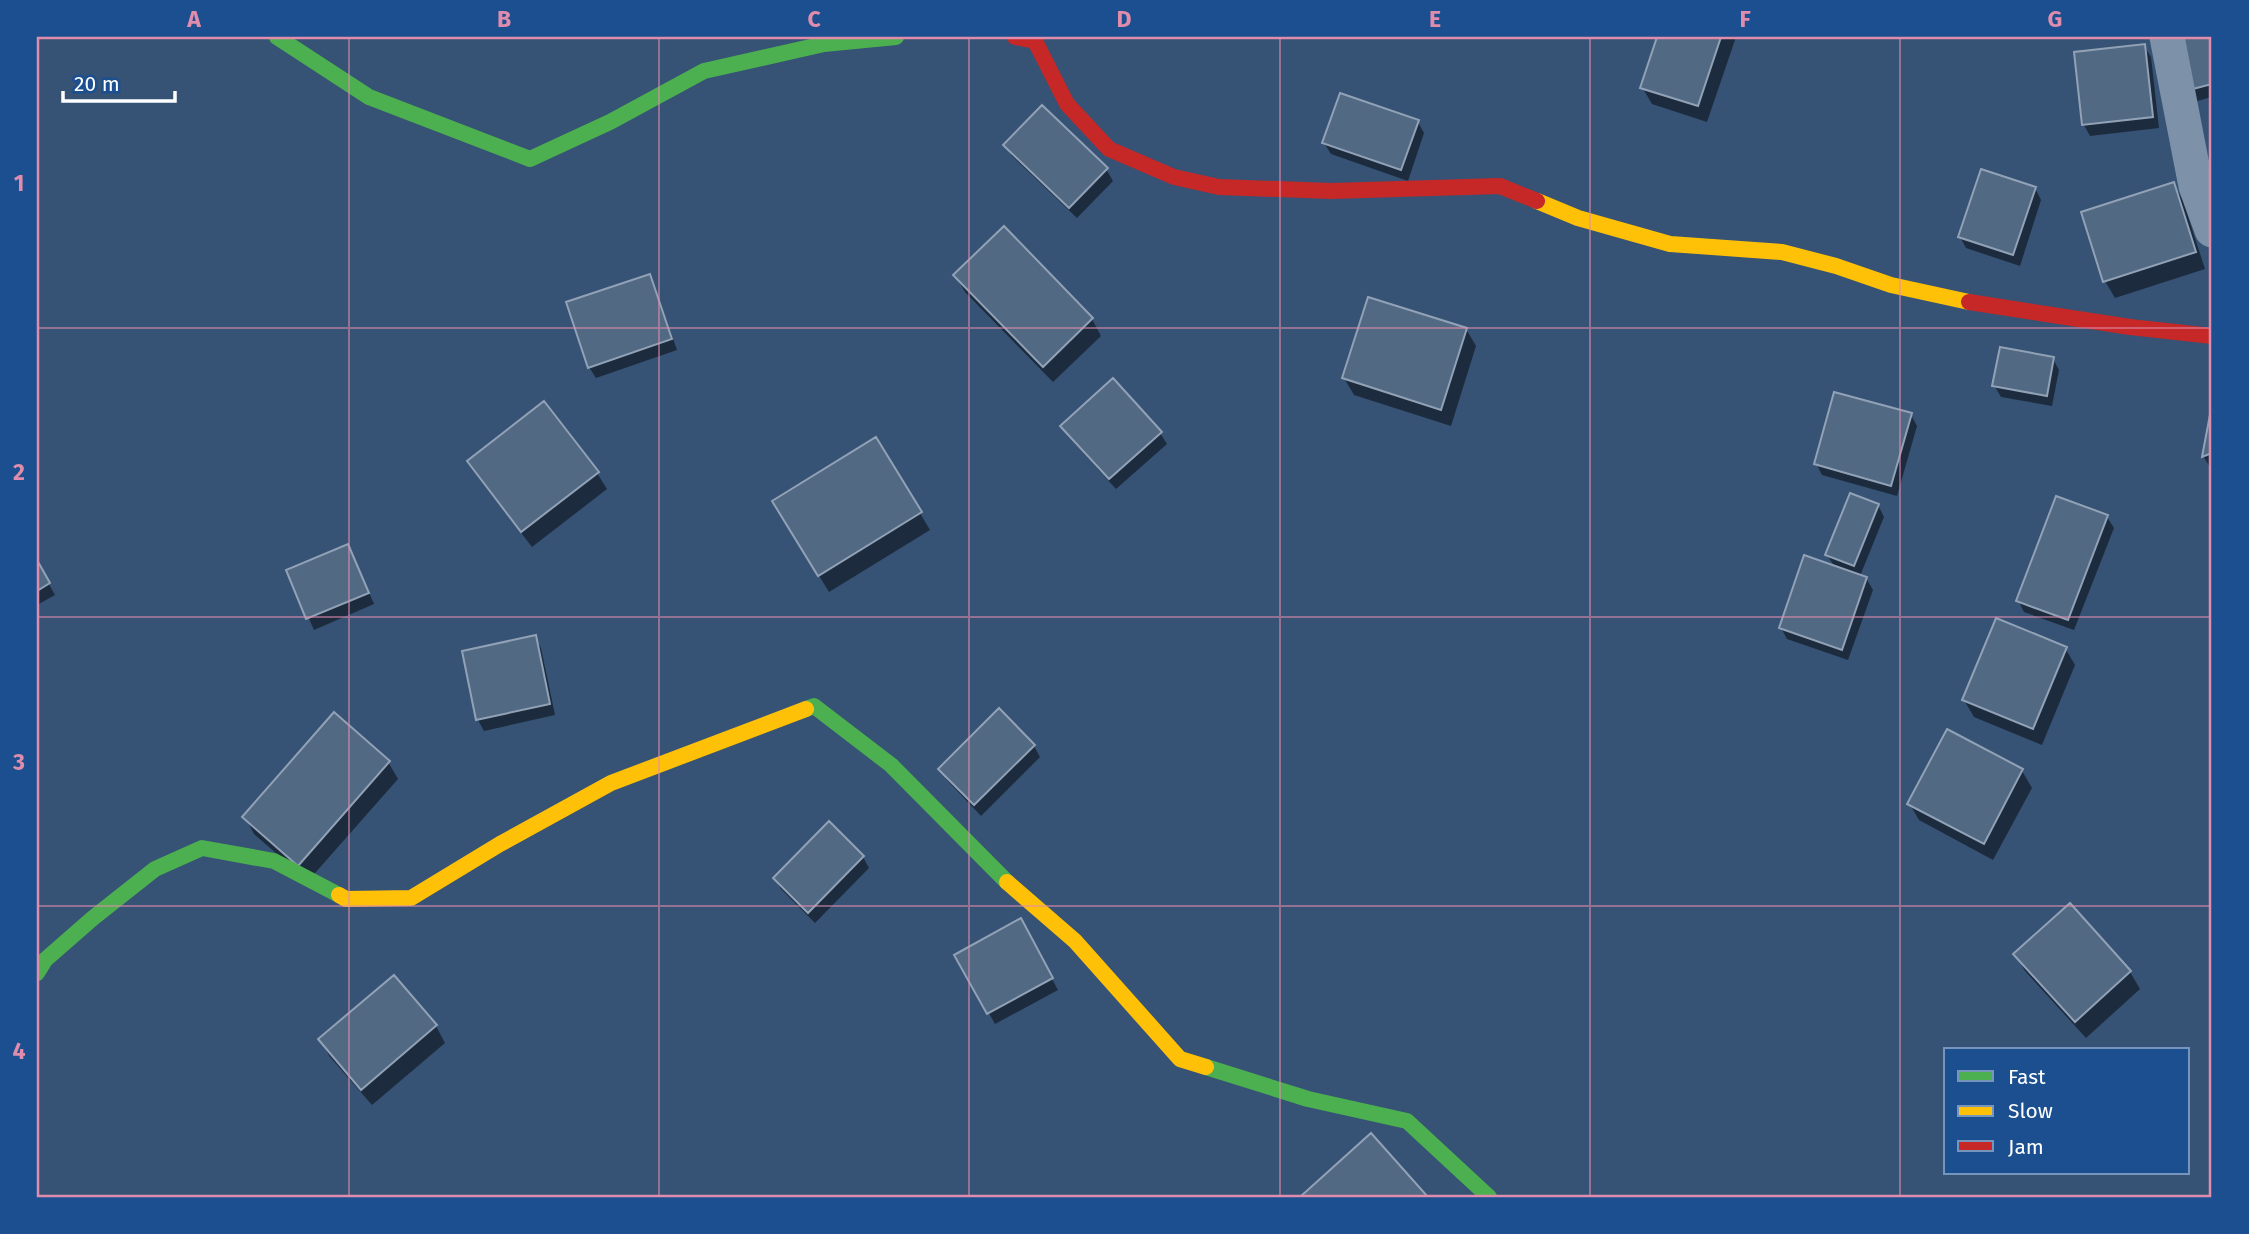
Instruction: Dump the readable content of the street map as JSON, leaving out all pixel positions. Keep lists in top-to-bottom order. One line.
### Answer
{"legend":["Fast","Slow","Jam"],"scale_bar":"20 m","grid":{"columns":["A","B","C","D","E","F","G"],"rows":["1","2","3","4"]}}
